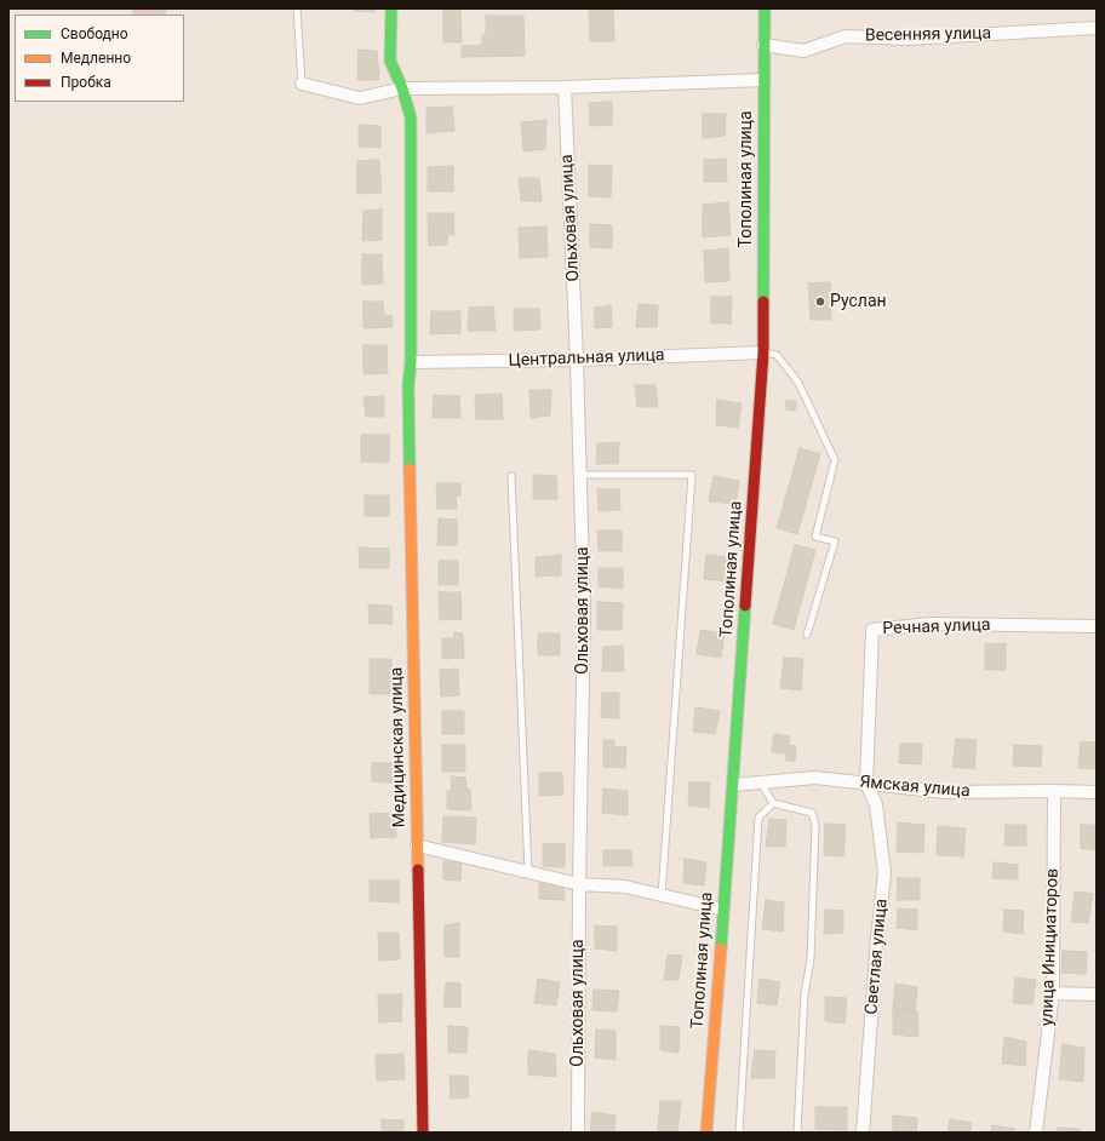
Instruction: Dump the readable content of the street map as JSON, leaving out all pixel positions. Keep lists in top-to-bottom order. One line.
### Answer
{"streets":{"street":["Весенняя улица","Тополиная улица","Ольховая улица","Центральная улица","Речная улица","Медицинская улица","Ямская улица","улица Инициаторов","Светлая улица"]},"crossings":[["Весенняя улица","Тополиная улица"],["Тополиная улица","Центральная улица"],["Тополиная улица","Ямская улица"],["Ольховая улица","Центральная улица"],["Центральная улица","Медицинская улица"],["Речная улица","Ямская улица"],["Речная улица","Светлая улица"],["Ямская улица","улица Инициаторов"],["Ямская улица","Светлая улица"]],"places":["Руслан"],"legend":["Свободно","Медленно","Пробка"]}
